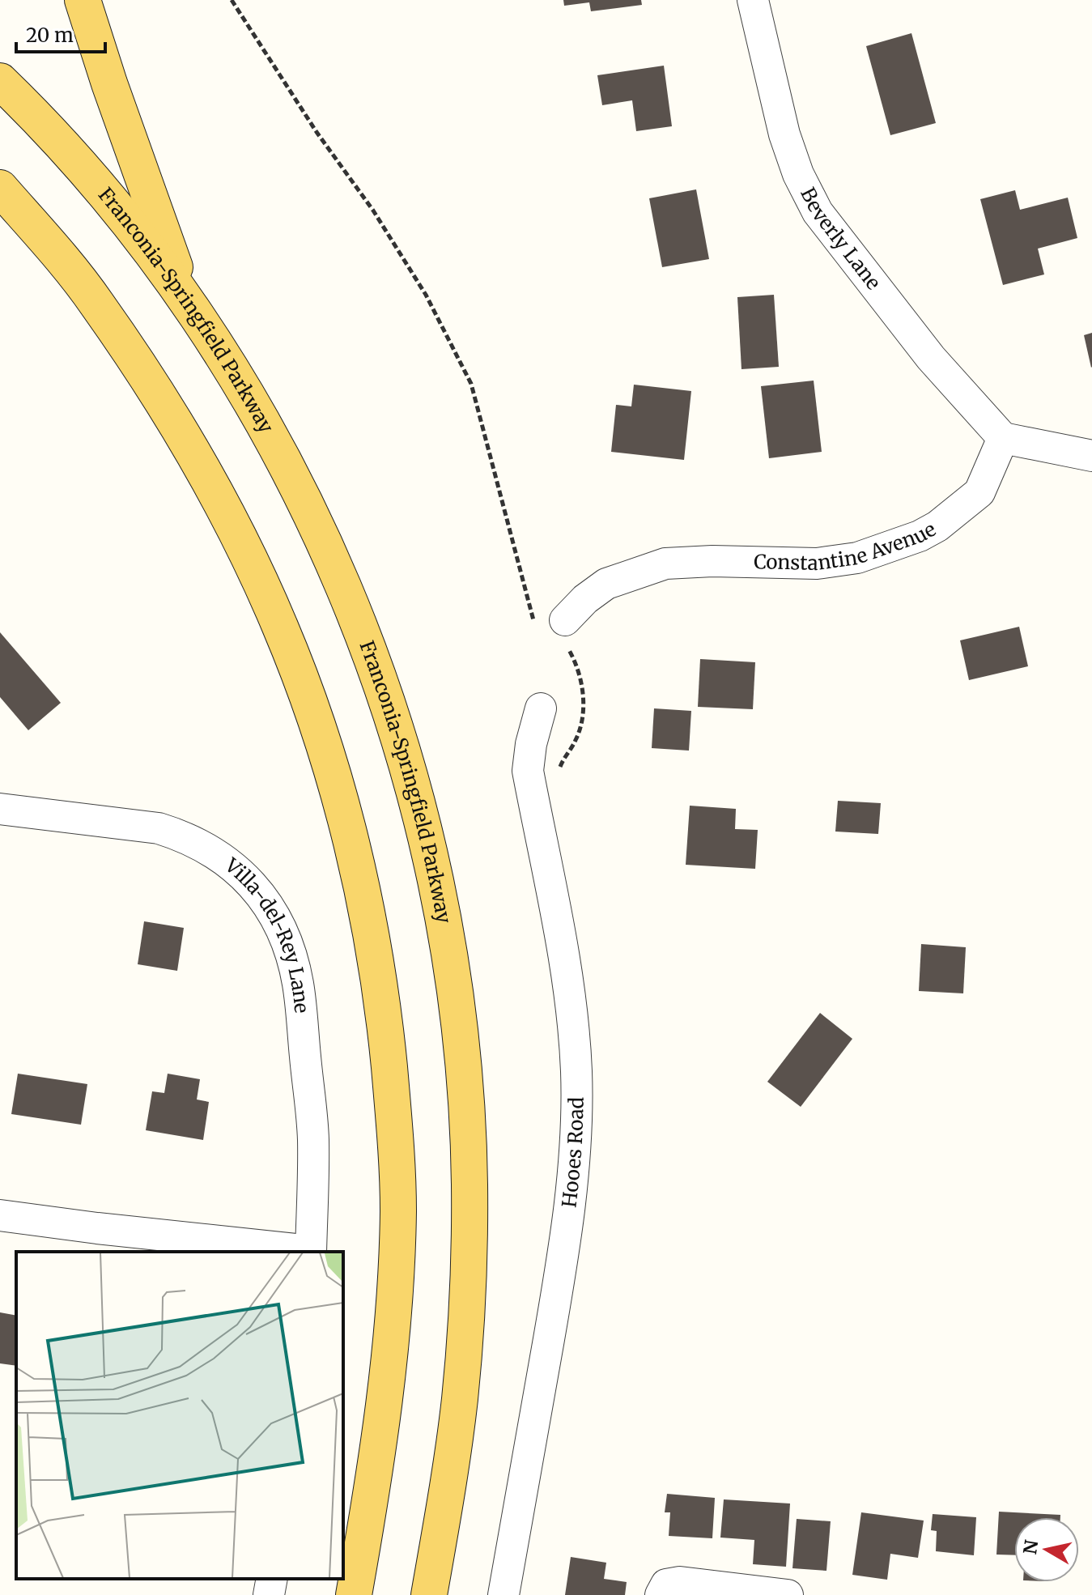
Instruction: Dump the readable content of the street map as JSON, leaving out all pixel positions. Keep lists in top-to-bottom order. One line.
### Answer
{"streets":{"main road":["Franconia-Springfield Parkway"],"street":["Beverly Lane","Constantine Avenue","Villa-del-Rey Lane","Hooes Road"]},"crossings":[["Beverly Lane","Constantine Avenue"]],"scale_bar":"20 m","north":"left"}
